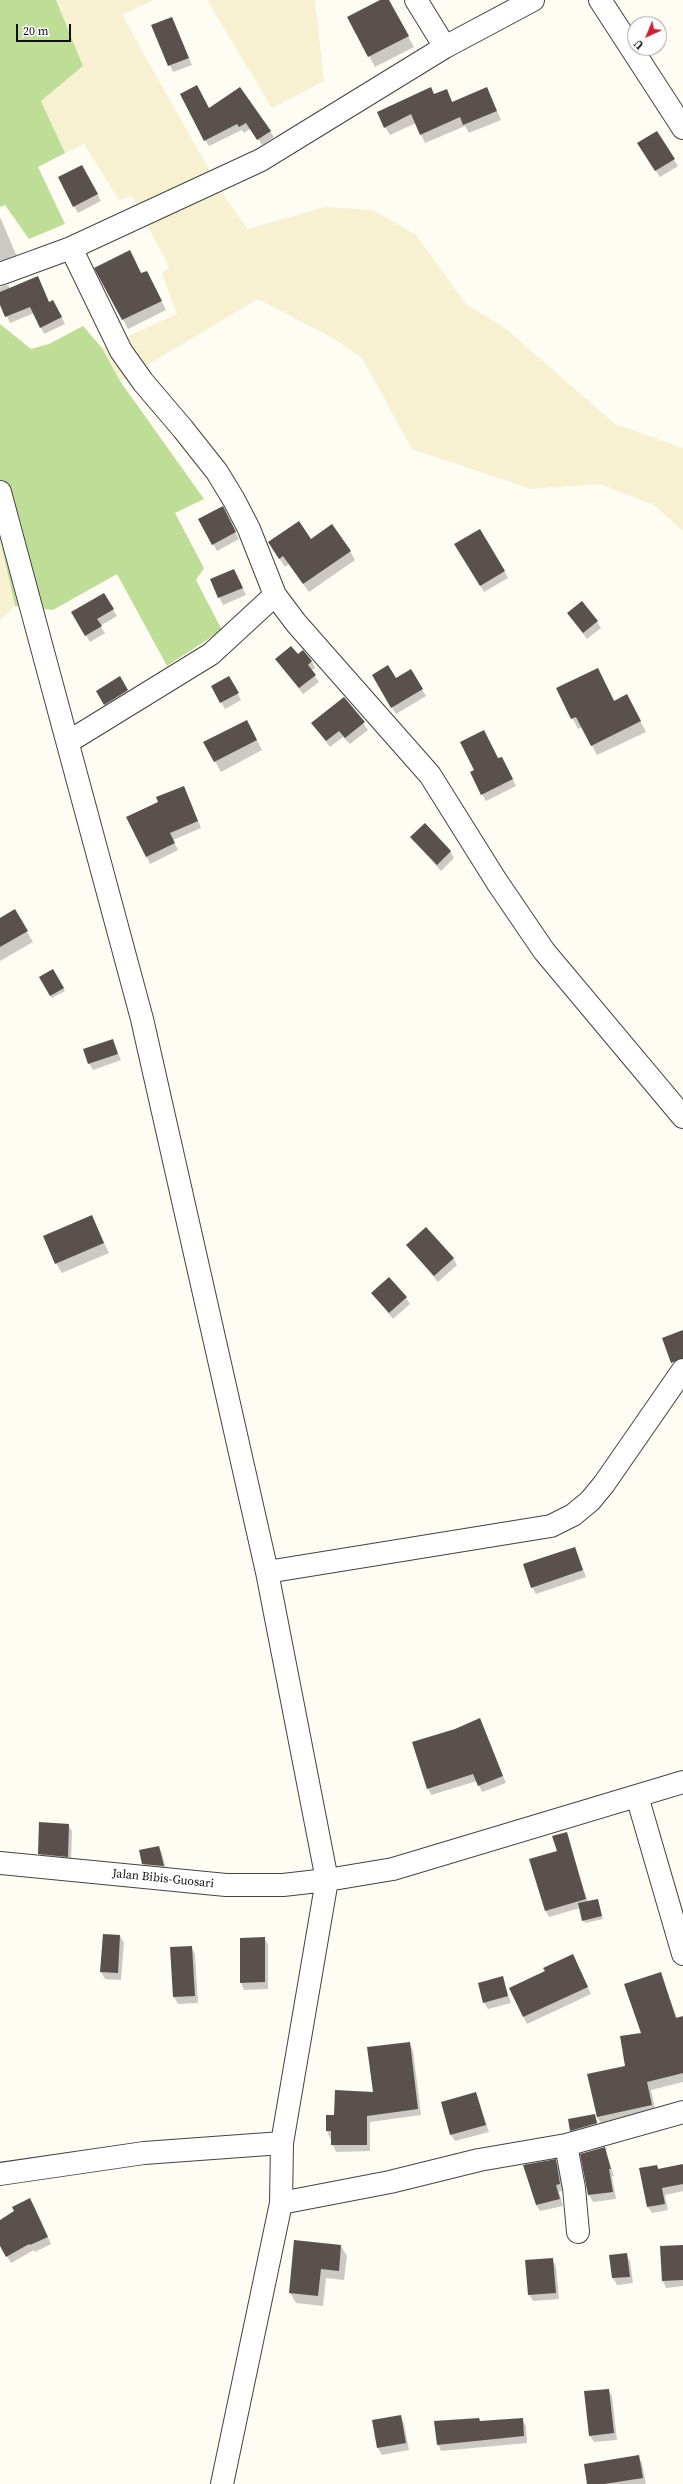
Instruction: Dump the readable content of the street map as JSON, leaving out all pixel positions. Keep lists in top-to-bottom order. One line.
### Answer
{"streets":{"street":["Jalan Bibis-Guosari"]},"scale_bar":"20 m","north":"bottom left"}
